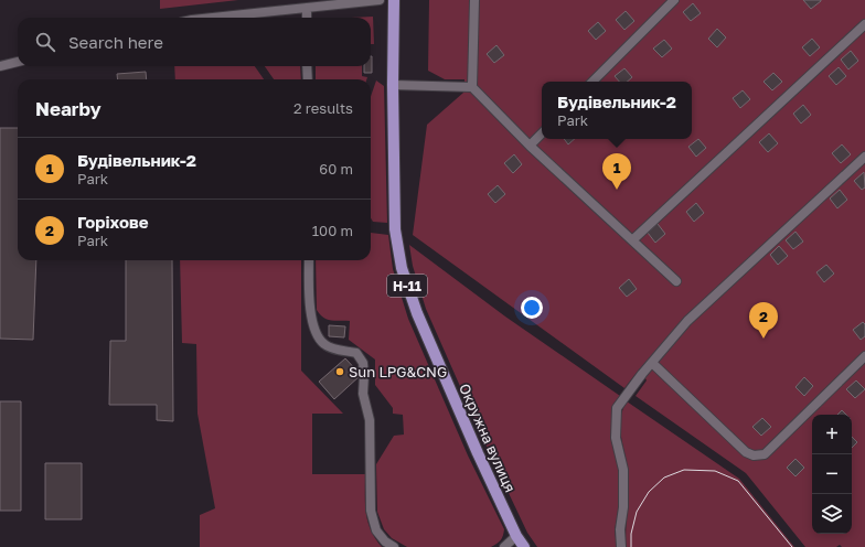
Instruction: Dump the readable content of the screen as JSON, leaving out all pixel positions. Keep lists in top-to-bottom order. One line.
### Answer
{"streets":{"main road":["Н-11","Окружна вулиця"]},"places":["Sun LPG&CNG"],"page":{"search":"Search here","heading":["Nearby","2 results"],"popup":["Будівельник-2","Park"],"list":[{"mark":"1","name":"Будівельник-2","note":"Park","value":"60 m"},{"mark":"2","name":"Горіхове","note":"Park","value":"100 m"}],"pins":["1","2"],"map_buttons":["+","−"]}}
